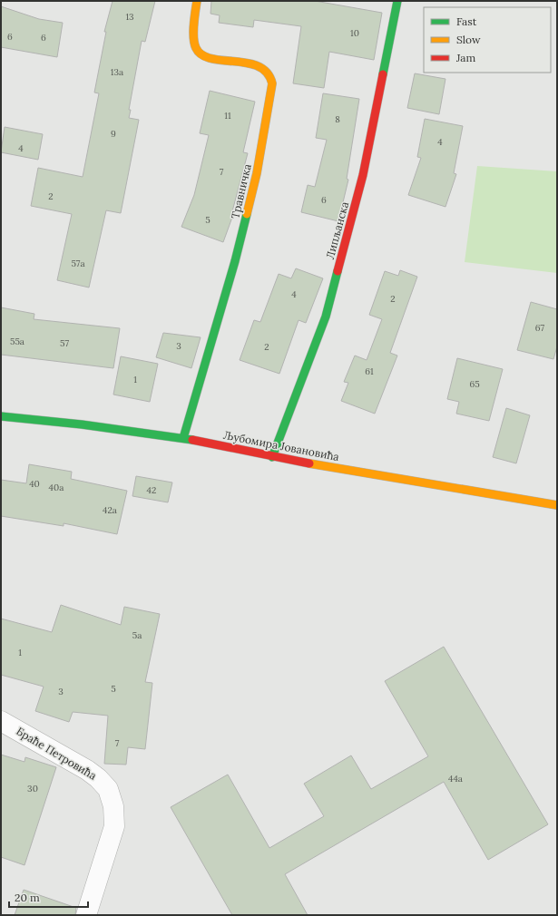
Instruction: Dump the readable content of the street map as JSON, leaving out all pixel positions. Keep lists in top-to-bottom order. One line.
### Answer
{"streets":{"street":["Травничка","Липљанска","Љубомира Јовановића","Браће Петровића"]},"crossings":[["Травничка","Љубомира Јовановића"],["Липљанска","Љубомира Јовановића"]],"house_numbers":["13","10","6","6","13a","11","8","9","4","4","7","2","6","5","57a","4","2","67","55a","57","3","2","61","1","65","40","40a","42","42a","5a","1","5","3","7","44a","30"],"legend":["Fast","Slow","Jam"],"scale_bar":"20 m"}
